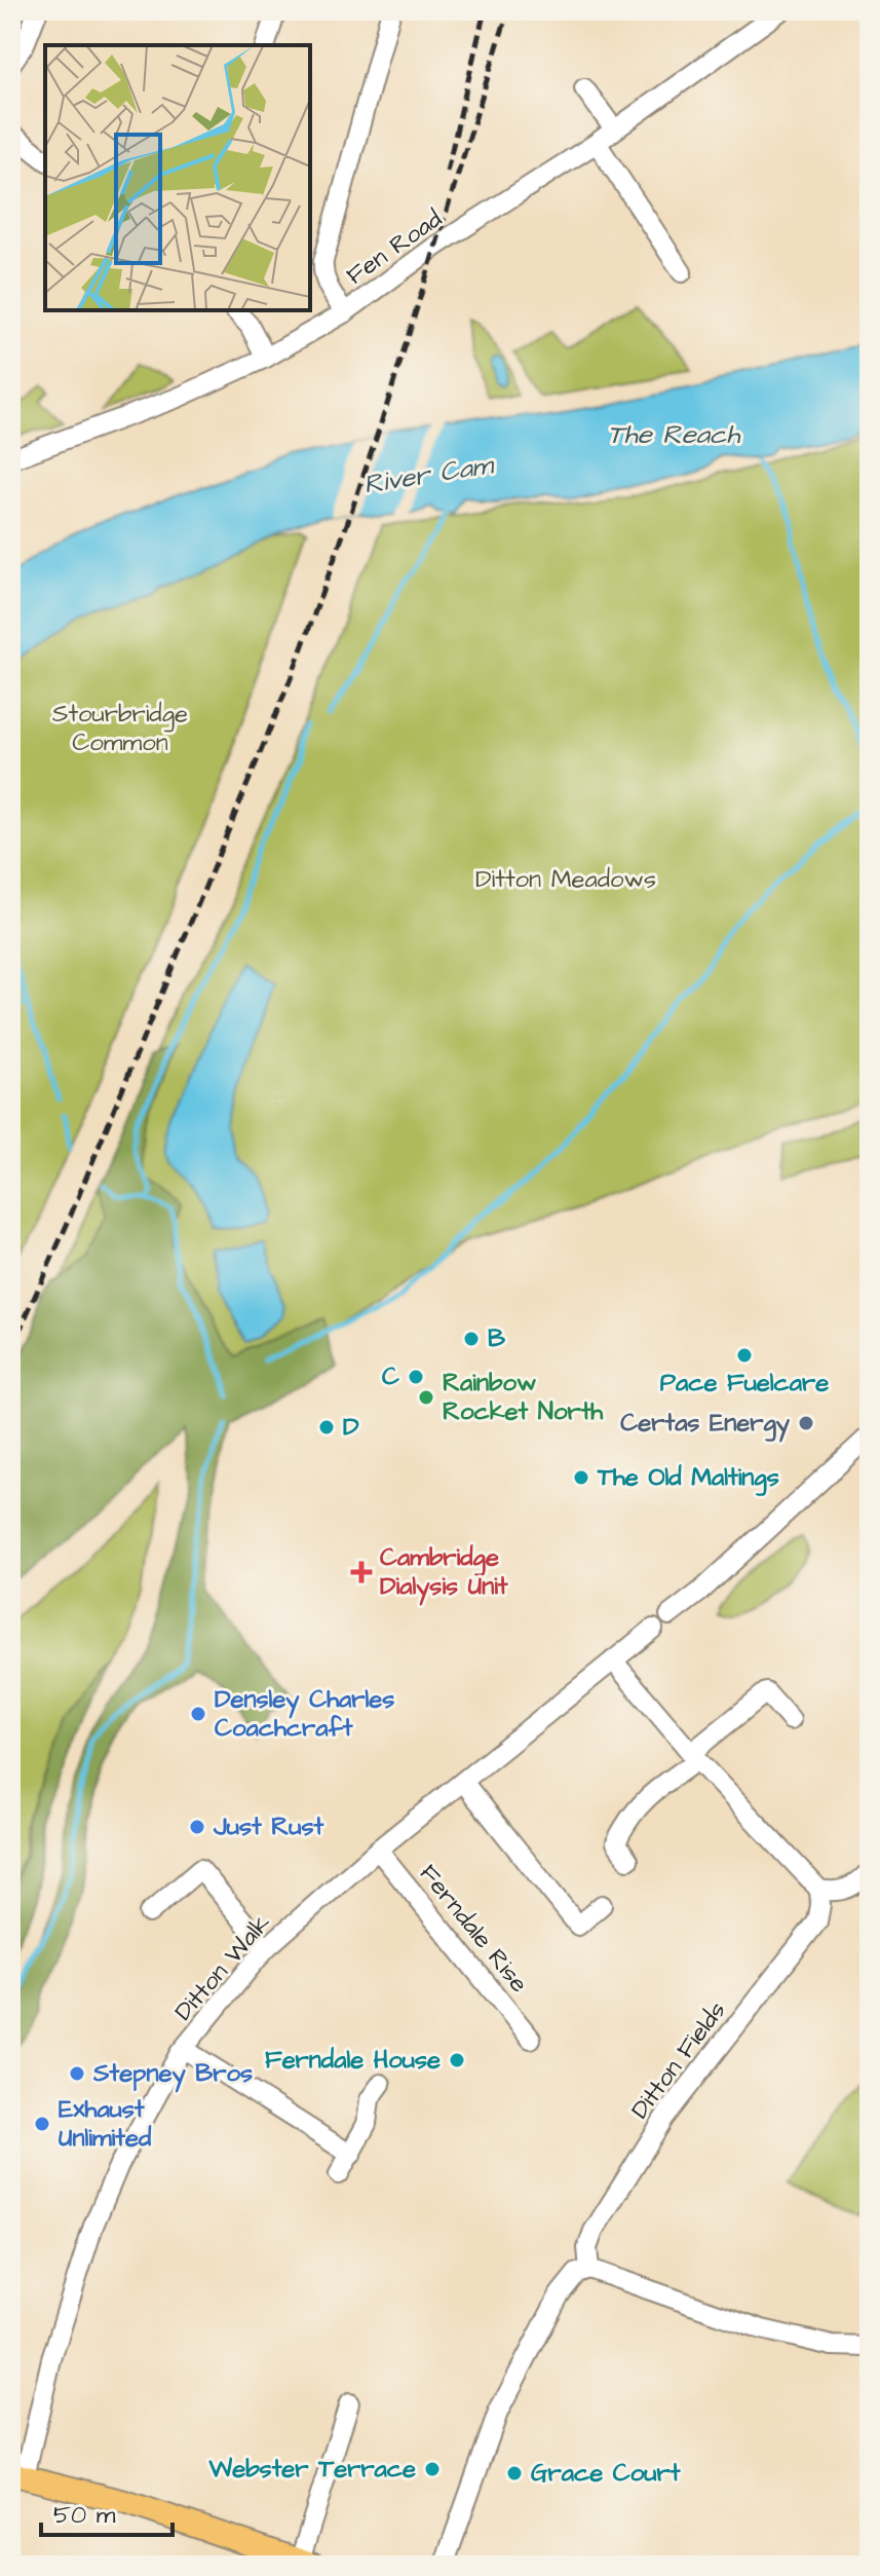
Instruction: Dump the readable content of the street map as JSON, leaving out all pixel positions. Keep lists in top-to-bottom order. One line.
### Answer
{"streets":{"street":["Fen Road","Ferndale Rise","Ditton Walk","Ditton Fields"]},"crossings":[["Ferndale Rise","Ditton Walk"]],"water":["The Reach","River Cam"],"parks":["Stourbridge Common","Ditton Meadows"],"places":{"other":["B","Pace Fuelcare","C","Rainbow Rocket North","Certas Energy","D","The Old Maltings","Densley Charles Coachcraft","Just Rust","Ferndale House","Stepney Bros","Exhaust Unlimited","Webster Terrace","Grace Court"],"health":["Cambridge Dialysis Unit"]},"scale_bar":"50 m"}
